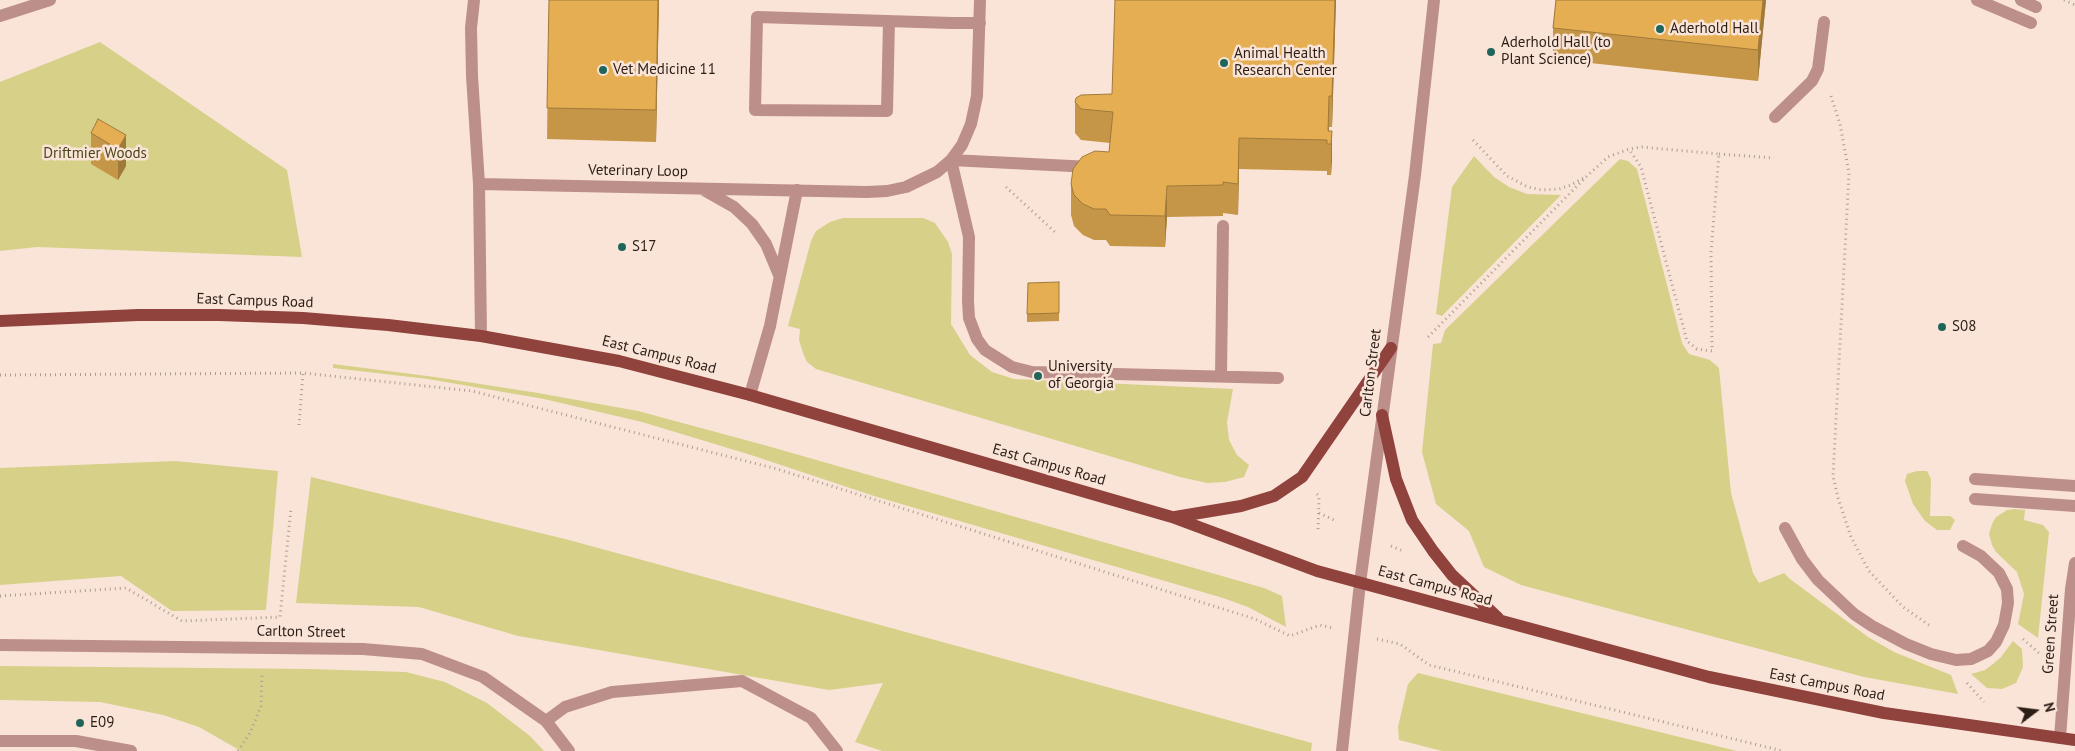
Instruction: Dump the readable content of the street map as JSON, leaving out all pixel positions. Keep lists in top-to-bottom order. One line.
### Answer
{"streets":{"main road":["East Campus Road"],"street":["Veterinary Loop","Carlton Street","Green Street"]},"crossings":[["East Campus Road","Carlton Street"],["East Campus Road","Green Street"]],"parks":["Driftmier Woods"],"places":["Aderhold Hall","Aderhold Hall (to Plant Science)","Animal Health Research Center","Vet Medicine 11","S17","S08","University of Georgia","E09"],"north":"right"}
